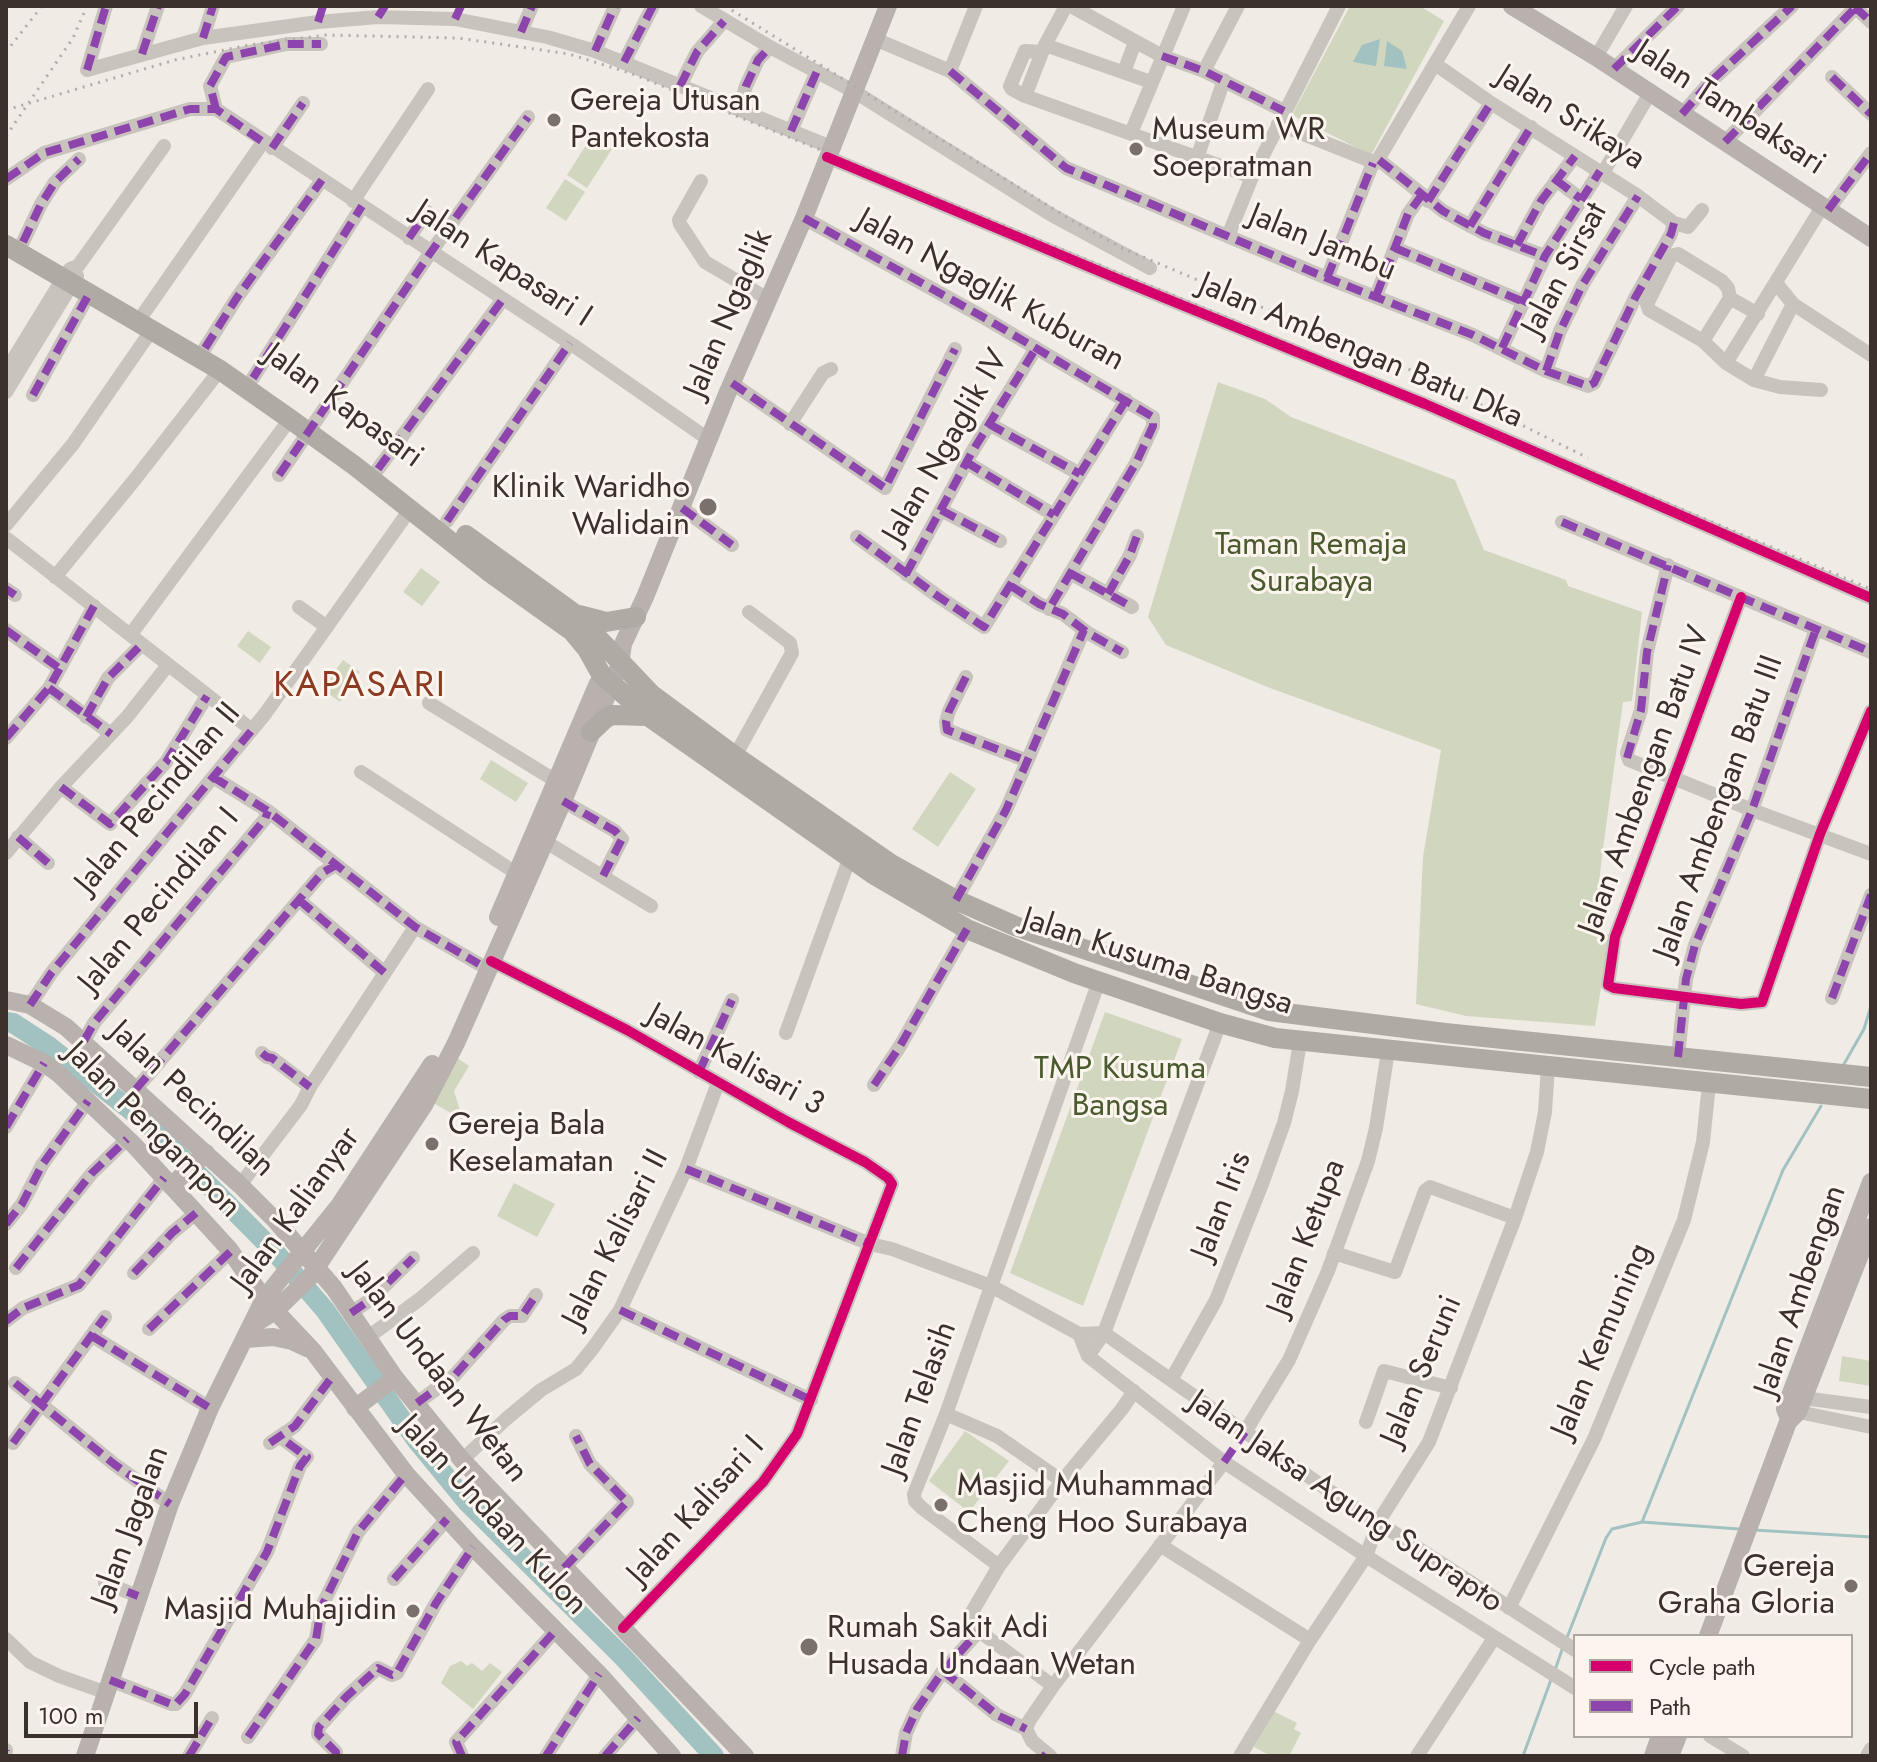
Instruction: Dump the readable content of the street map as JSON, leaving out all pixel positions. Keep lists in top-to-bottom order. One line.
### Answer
{"streets":{"highway":["Jalan Kapasari","Jalan Kusuma Bangsa"],"main road":["Jalan Tambaksari","Jalan Ngaglik","Jalan Pecindilan","Jalan Pengampon","Jalan Kalianyar","Jalan Ambengan","Jalan Undaan Wetan","Jalan Undaan Kulon","Jalan Jagalan"],"street":["Jalan Srikaya","Jalan Jambu","Jalan Kapasari I","Jalan Sirsat","Jalan Ngaglik Kuburan","Jalan Ambengan Batu Dka","Jalan Ngaglik IV","Jalan Ambengan Batu IV","Jalan Pecindilan II","Jalan Ambengan Batu III","Jalan Pecindilan I","Jalan Kalisari 3","Jalan Iris","Jalan Ketupa","Jalan Kalisari II","Jalan Kemuning","Jalan Seruni","Jalan Telasih","Jalan Jaksa Agung Suprapto","Jalan Kalisari I"]},"crossings":[["Jalan Srikaya","Jalan Jambu"],["Jalan Srikaya","Jalan Sirsat"],["Jalan Jambu","Jalan Sirsat"],["Jalan Jambu","Jalan Ngaglik"],["Jalan Kapasari I","Jalan Ngaglik"],["Jalan Ngaglik Kuburan","Jalan Ngaglik"],["Jalan Ngaglik Kuburan","Jalan Ngaglik IV"],["Jalan Ngaglik","Jalan Ambengan Batu Dka"],["Jalan Ngaglik","Jalan Kapasari"],["Jalan Ngaglik","Jalan Kusuma Bangsa"],["Jalan Ngaglik","Jalan Kalianyar"],["Jalan Kapasari","Jalan Pecindilan II"],["Jalan Kapasari","Jalan Kusuma Bangsa"],["Jalan Kapasari","Jalan Kalianyar"],["Jalan Ambengan Batu IV","Jalan Ambengan Batu III"],["Jalan Pecindilan II","Jalan Pecindilan I"],["Jalan Pecindilan II","Jalan Pecindilan"],["Jalan Ambengan Batu III","Jalan Kusuma Bangsa"],["Jalan Pecindilan I","Jalan Kalisari 3"],["Jalan Pecindilan I","Jalan Pecindilan"],["Jalan Kusuma Bangsa","Jalan Iris"],["Jalan Kusuma Bangsa","Jalan Kalianyar"],["Jalan Kusuma Bangsa","Jalan Ketupa"],["Jalan Kusuma Bangsa","Jalan Kemuning"],["Jalan Kusuma Bangsa","Jalan Seruni"],["Jalan Kusuma Bangsa","Jalan Telasih"],["Jalan Kalisari 3","Jalan Kalianyar"],["Jalan Kalisari 3","Jalan Kalisari II"],["Jalan Kalisari 3","Jalan Kalisari I"],["Jalan Pecindilan","Jalan Kalianyar"],["Jalan Pecindilan","Jalan Undaan Wetan"],["Jalan Pengampon","Jalan Kalianyar"],["Jalan Pengampon","Jalan Undaan Kulon"],["Jalan Iris","Jalan Jaksa Agung Suprapto"],["Jalan Kalianyar","Jalan Undaan Wetan"],["Jalan Kalianyar","Jalan Undaan Kulon"],["Jalan Kalianyar","Jalan Jagalan"],["Jalan Ketupa","Jalan Jaksa Agung Suprapto"],["Jalan Kalisari II","Jalan Undaan Wetan"],["Jalan Kemuning","Jalan Jaksa Agung Suprapto"],["Jalan Seruni","Jalan Jaksa Agung Suprapto"],["Jalan Undaan Wetan","Jalan Kalisari I"]],"districts":["KAPASARI"],"parks":["Taman Remaja Surabaya","TMP Kusuma Bangsa"],"places":["Gereja Utusan Pantekosta","Museum WR Soepratman","Klinik Waridho Walidain","Gereja Bala Keselamatan","Masjid Muhammad Cheng Hoo Surabaya","Gereja Graha Gloria","Masjid Muhajidin","Rumah Sakit Adi Husada Undaan Wetan"],"legend":["Cycle path","Path"],"scale_bar":"100 m"}
